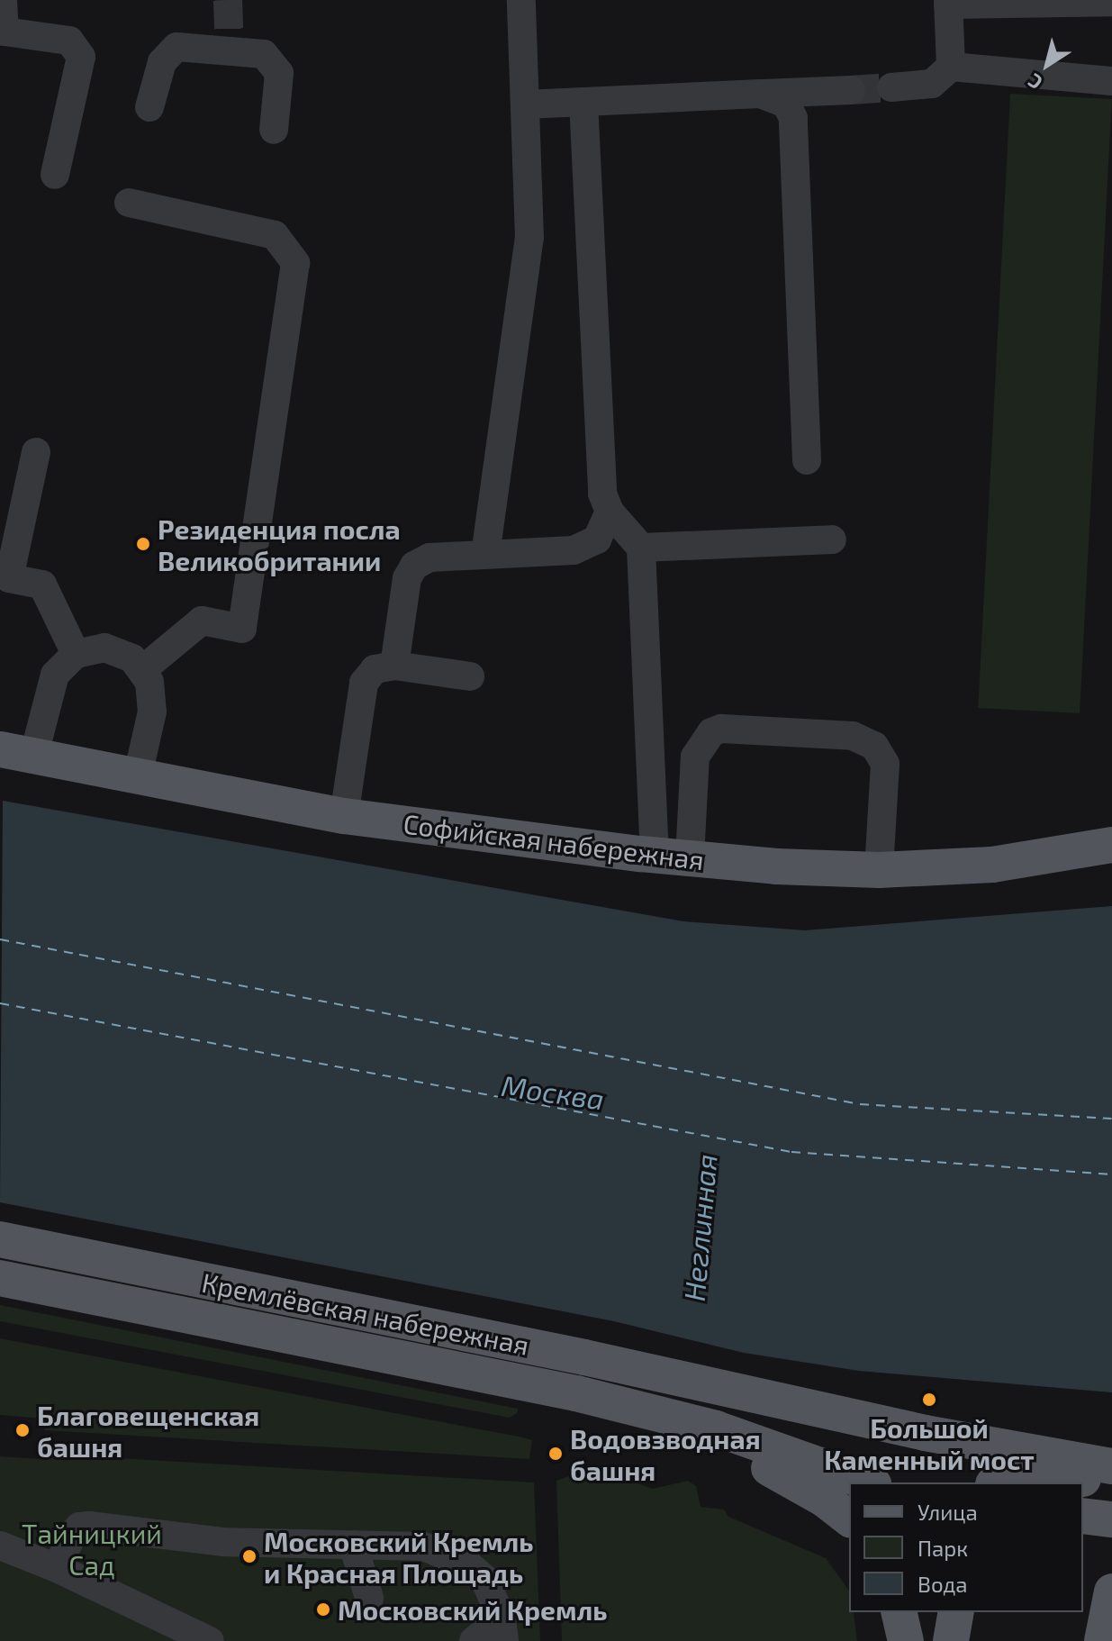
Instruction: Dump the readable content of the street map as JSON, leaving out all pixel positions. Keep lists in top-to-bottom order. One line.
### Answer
{"streets":{"main road":["Софийская набережная","Кремлёвская набережная"]},"water":["Москва","Неглинная"],"parks":["Тайницкий Сад"],"places":["Резиденция посла Великобритании","Большой Каменный мост","Благовещенская башня","Водовзводная башня","Московский Кремль и Красная Площадь","Московский Кремль"],"legend":["Улица","Парк","Вода"],"north":"bottom left"}
